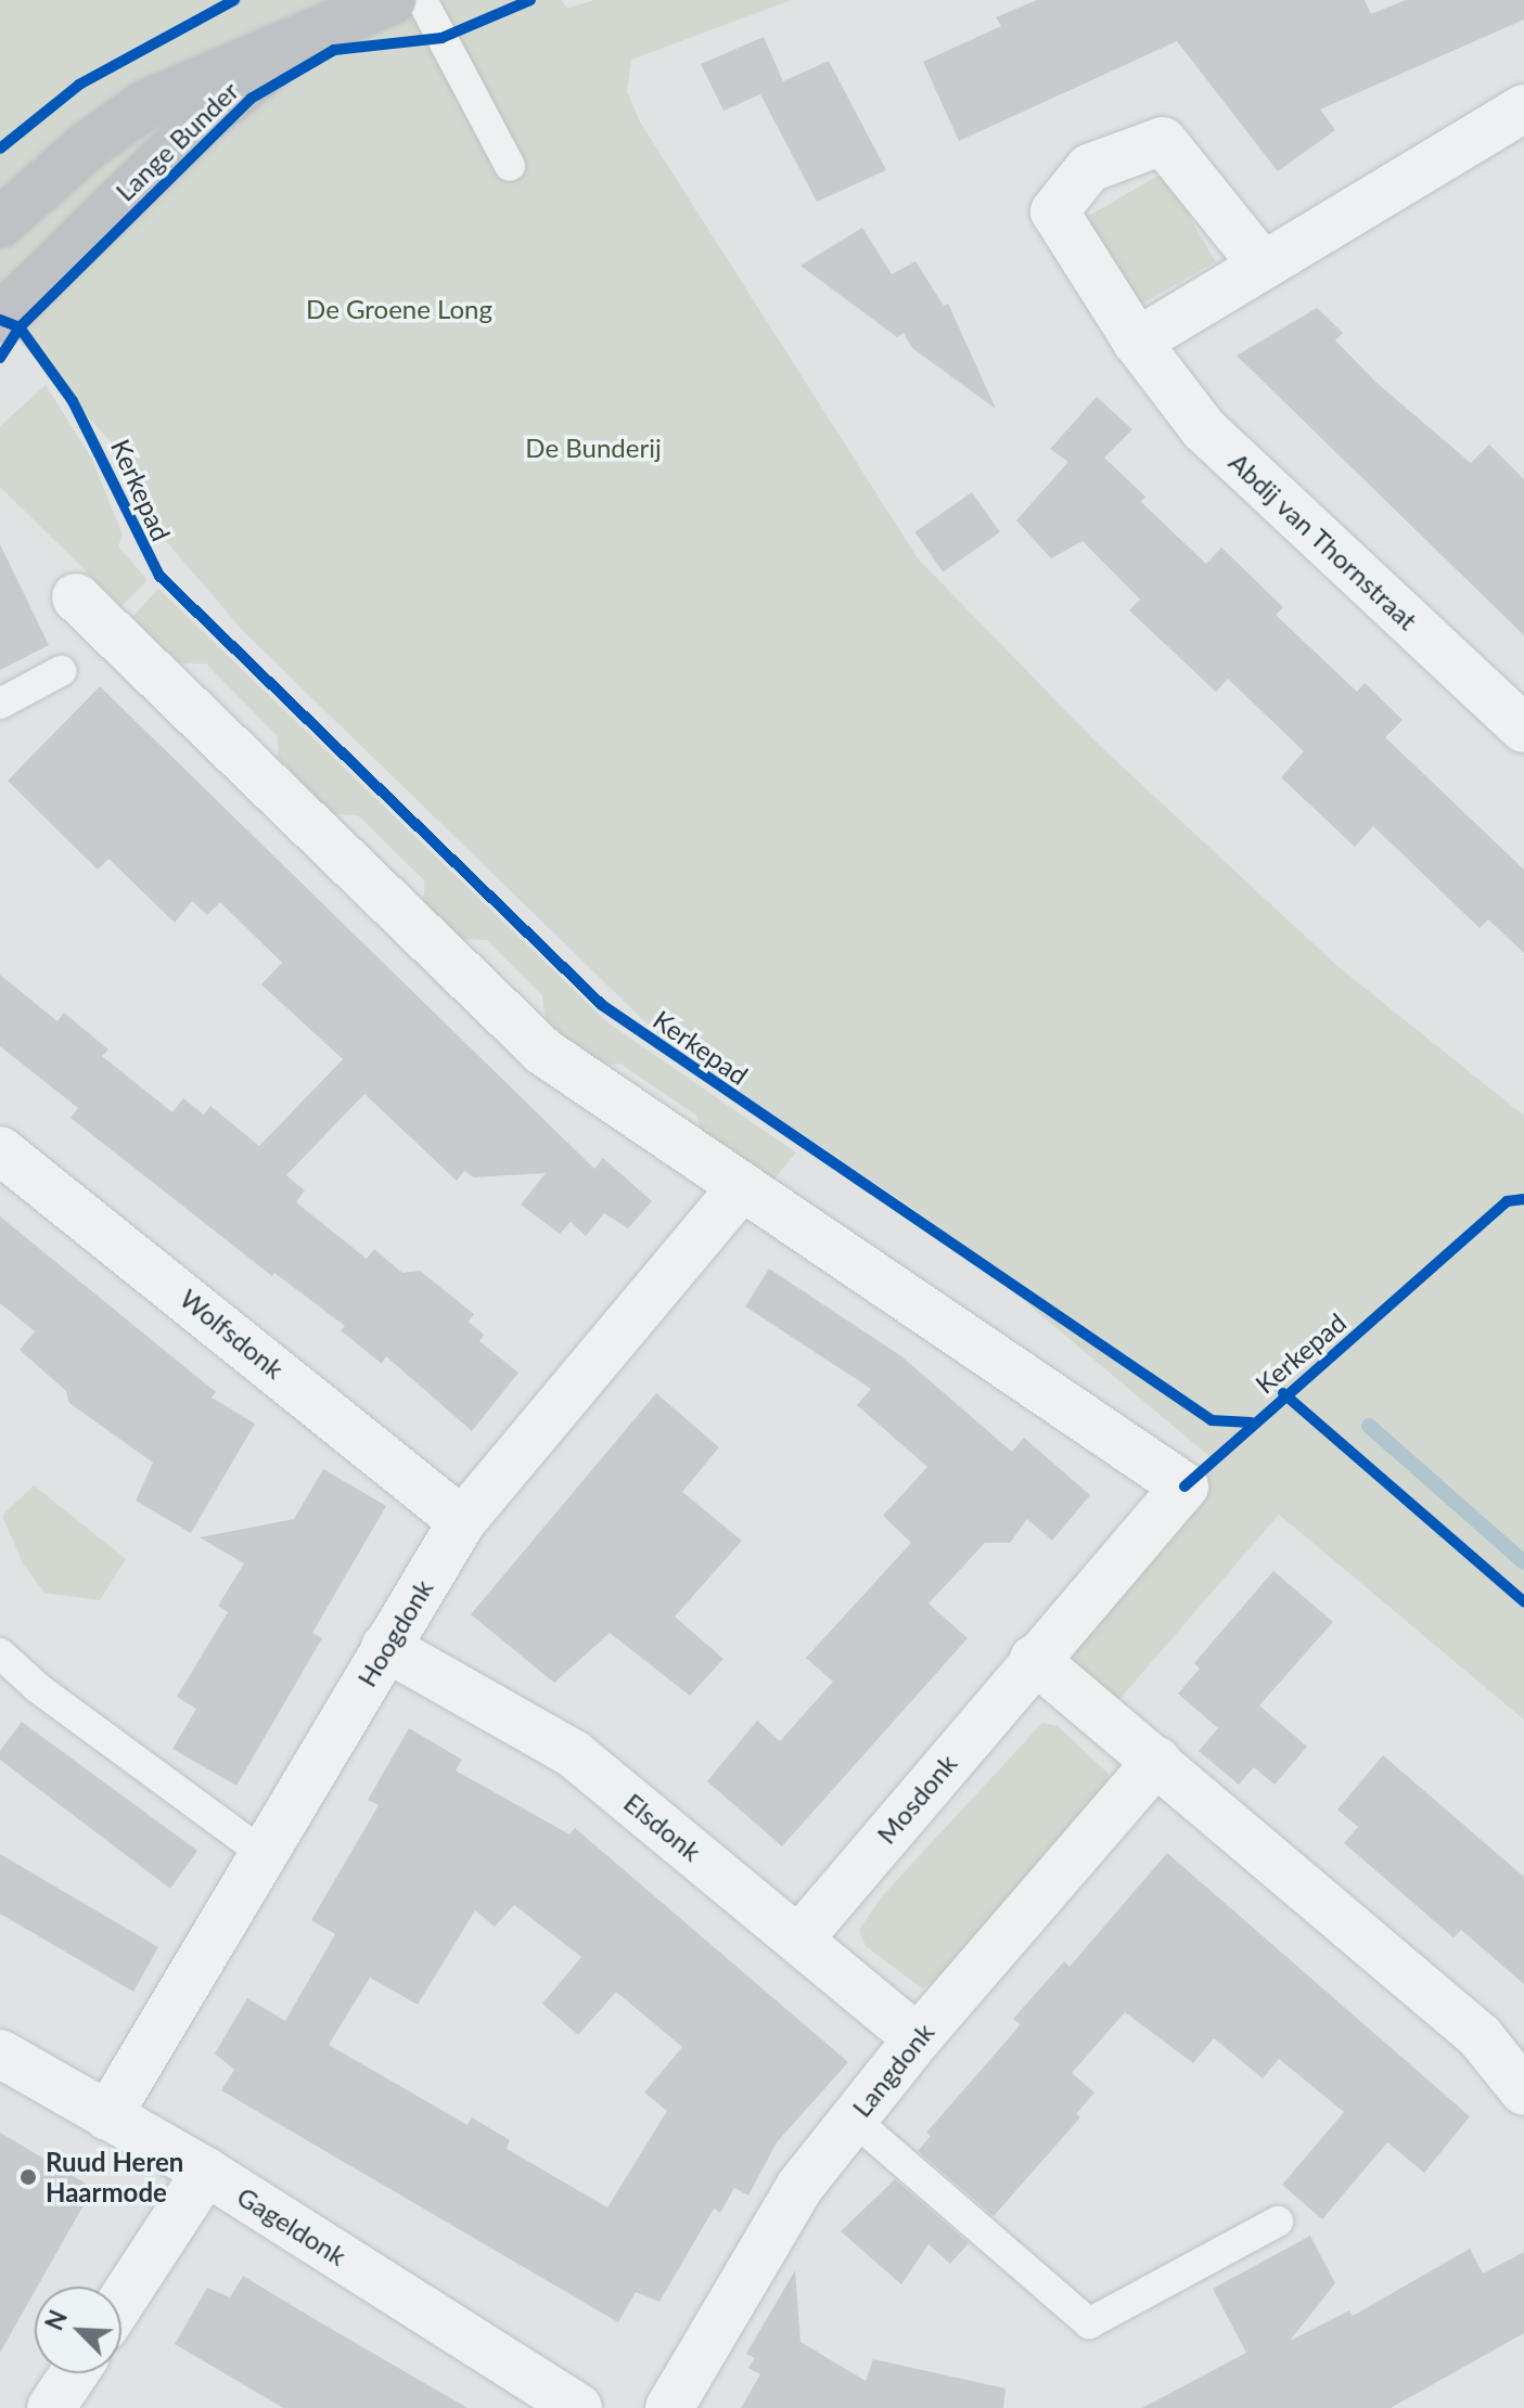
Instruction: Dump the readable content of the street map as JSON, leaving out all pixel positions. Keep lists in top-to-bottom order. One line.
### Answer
{"streets":{"street":["Lange Bunder","Abdij van Thornstraat","Wolfsdonk","Hoogdonk","Mosdonk","Elsdonk","Langdonk","Gageldonk"],"cycle path":["Kerkepad"]},"crossings":[["Wolfsdonk","Hoogdonk"],["Hoogdonk","Elsdonk"],["Hoogdonk","Gageldonk"],["Mosdonk","Elsdonk"],["Elsdonk","Langdonk"]],"parks":["De Groene Long","De Bunderij"],"places":["Ruud Heren Haarmode"],"north":"top left"}
